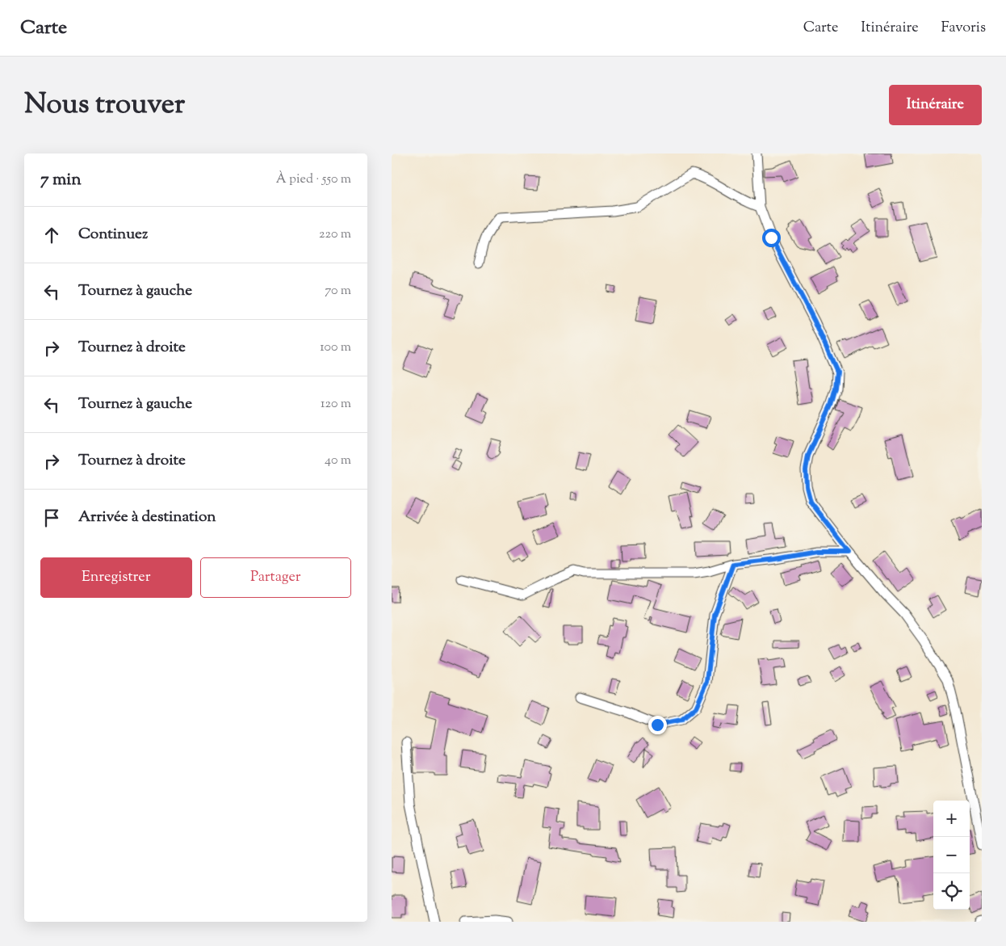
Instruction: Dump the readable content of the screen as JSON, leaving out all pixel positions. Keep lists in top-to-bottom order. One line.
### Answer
{"page":{"header":"Carte","nav":["Carte","Itinéraire","Favoris"],"title":"Nous trouver","buttons":["Itinéraire",["Enregistrer","Partager"]],"heading":["7 min","À pied · 550 m"],"list":[["Continuez","220 m"],["Tournez à gauche","70 m"],["Tournez à droite","100 m"],["Tournez à gauche","120 m"],["Tournez à droite","40 m"],"Arrivée à destination"],"map_buttons":["+","−"]}}
